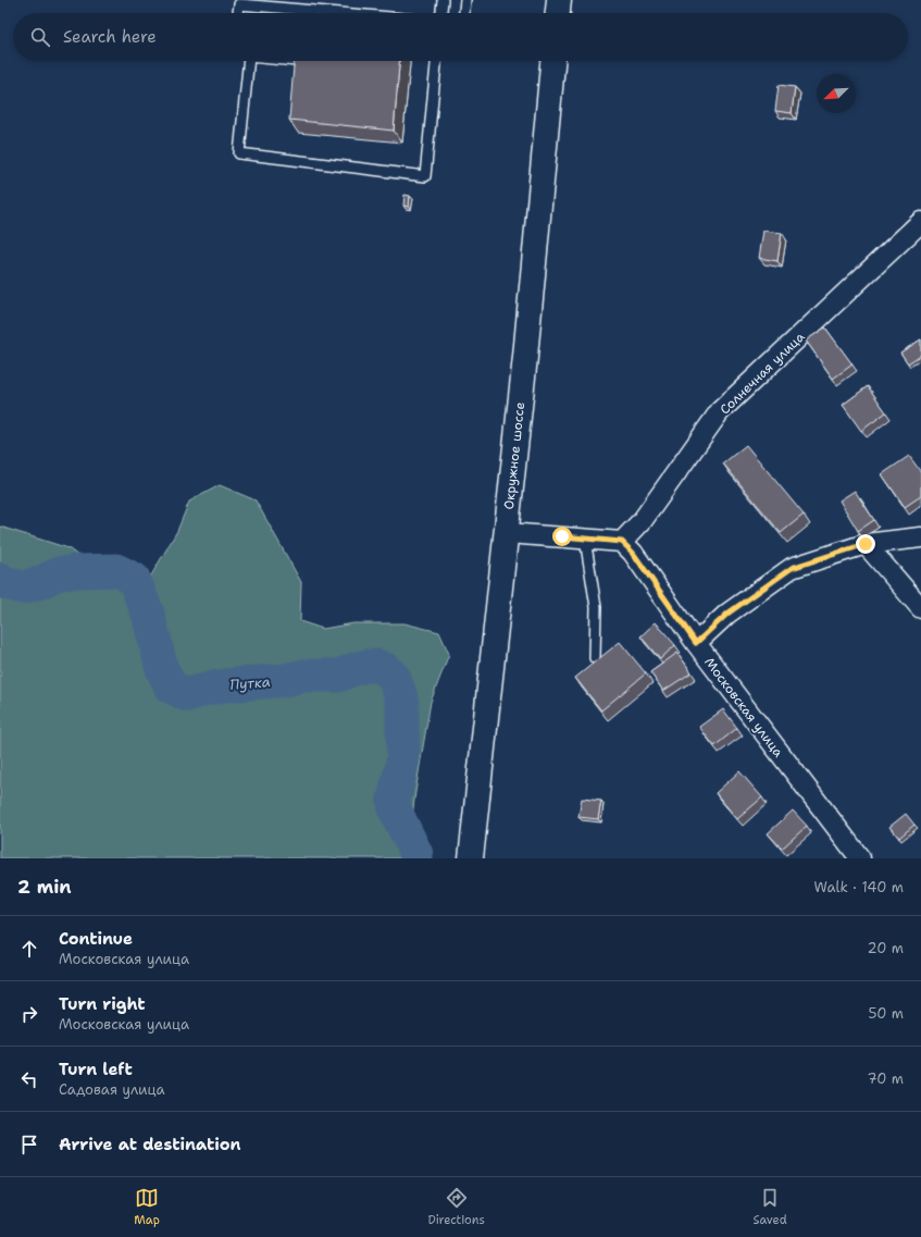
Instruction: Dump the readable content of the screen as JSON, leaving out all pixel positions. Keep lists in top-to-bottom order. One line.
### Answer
{"streets":{"main road":["Окружное шоссе"],"street":["Солнечная улица","Московская улица"]},"crossings":[["Солнечная улица","Московская улица"]],"water":["Путка"],"north":"bottom left","page":{"search":"Search here","heading":["2 min","Walk · 140 m"],"list":[["Continue","Московская улица","20 m"],["Turn right","Московская улица","50 m"],["Turn left","Садовая улица","70 m"],"Arrive at destination"],"nav":["Map","Directions","Saved"]}}
